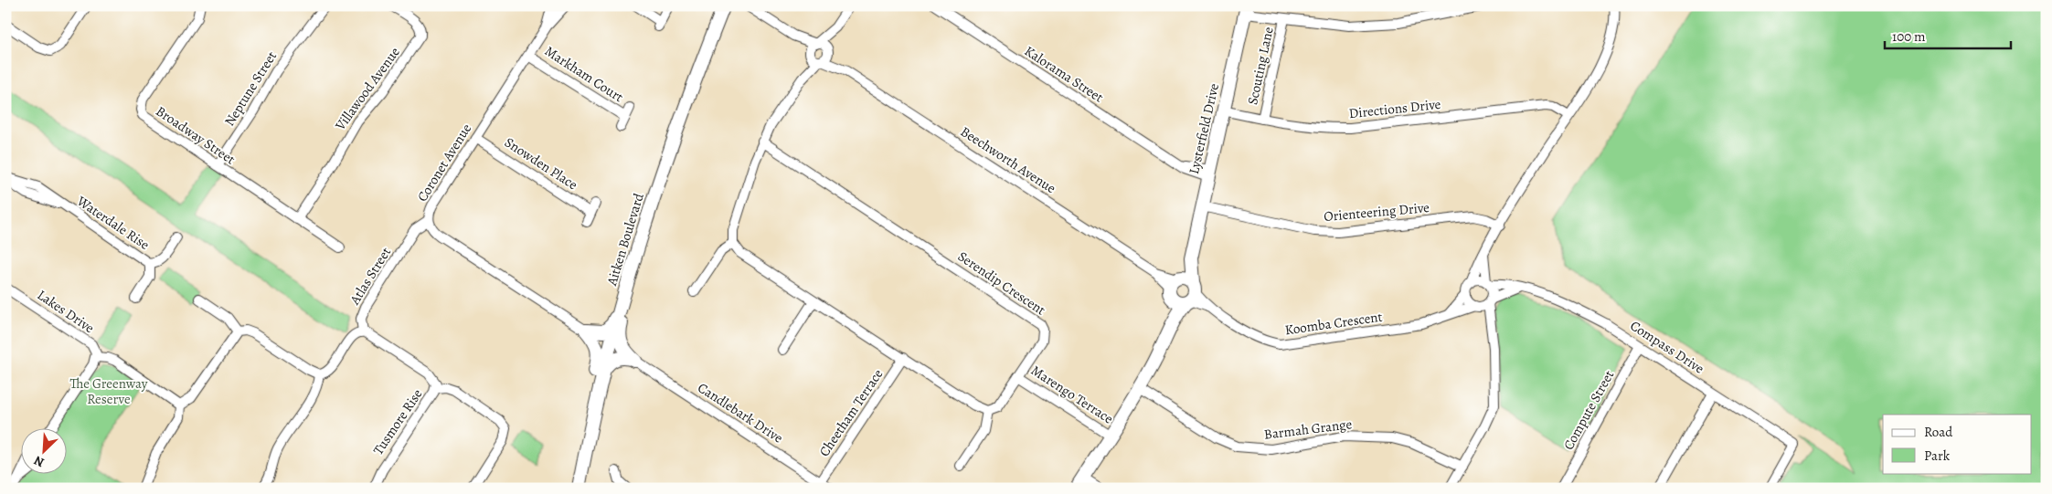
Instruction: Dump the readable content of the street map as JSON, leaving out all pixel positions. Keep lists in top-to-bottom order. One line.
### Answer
{"streets":{"main road":["Lysterfield Drive","Aitken Boulevard"],"street":["Scouting Lane","Markham Court","Kalorama Street","Neptune Street","Villawood Avenue","Directions Drive","Broadway Street","Beechworth Avenue","Coronet Avenue","Snowden Place","Orienteering Drive","Waterdale Rise","Atlas Street","Serendip Crescent","Lakes Drive","Koomba Crescent","Compass Drive","Marengo Terrace","Compute Street","Candlebark Drive","Cheetham Terrace","Tusmore Rise","Barmah Grange"]},"crossings":[["Scouting Lane","Directions Drive"],["Markham Court","Coronet Avenue"],["Kalorama Street","Lysterfield Drive"],["Neptune Street","Broadway Street"],["Villawood Avenue","Broadway Street"],["Directions Drive","Lysterfield Drive"],["Lysterfield Drive","Beechworth Avenue"],["Lysterfield Drive","Orienteering Drive"],["Lysterfield Drive","Koomba Crescent"],["Coronet Avenue","Snowden Place"],["Coronet Avenue","Atlas Street"],["Atlas Street","Tusmore Rise"],["Serendip Crescent","Marengo Terrace"],["Koomba Crescent","Compass Drive"],["Compass Drive","Compute Street"],["Candlebark Drive","Cheetham Terrace"]],"parks":["The Greenway Reserve"],"legend":["Road","Park"],"scale_bar":"100 m","north":"bottom left"}
